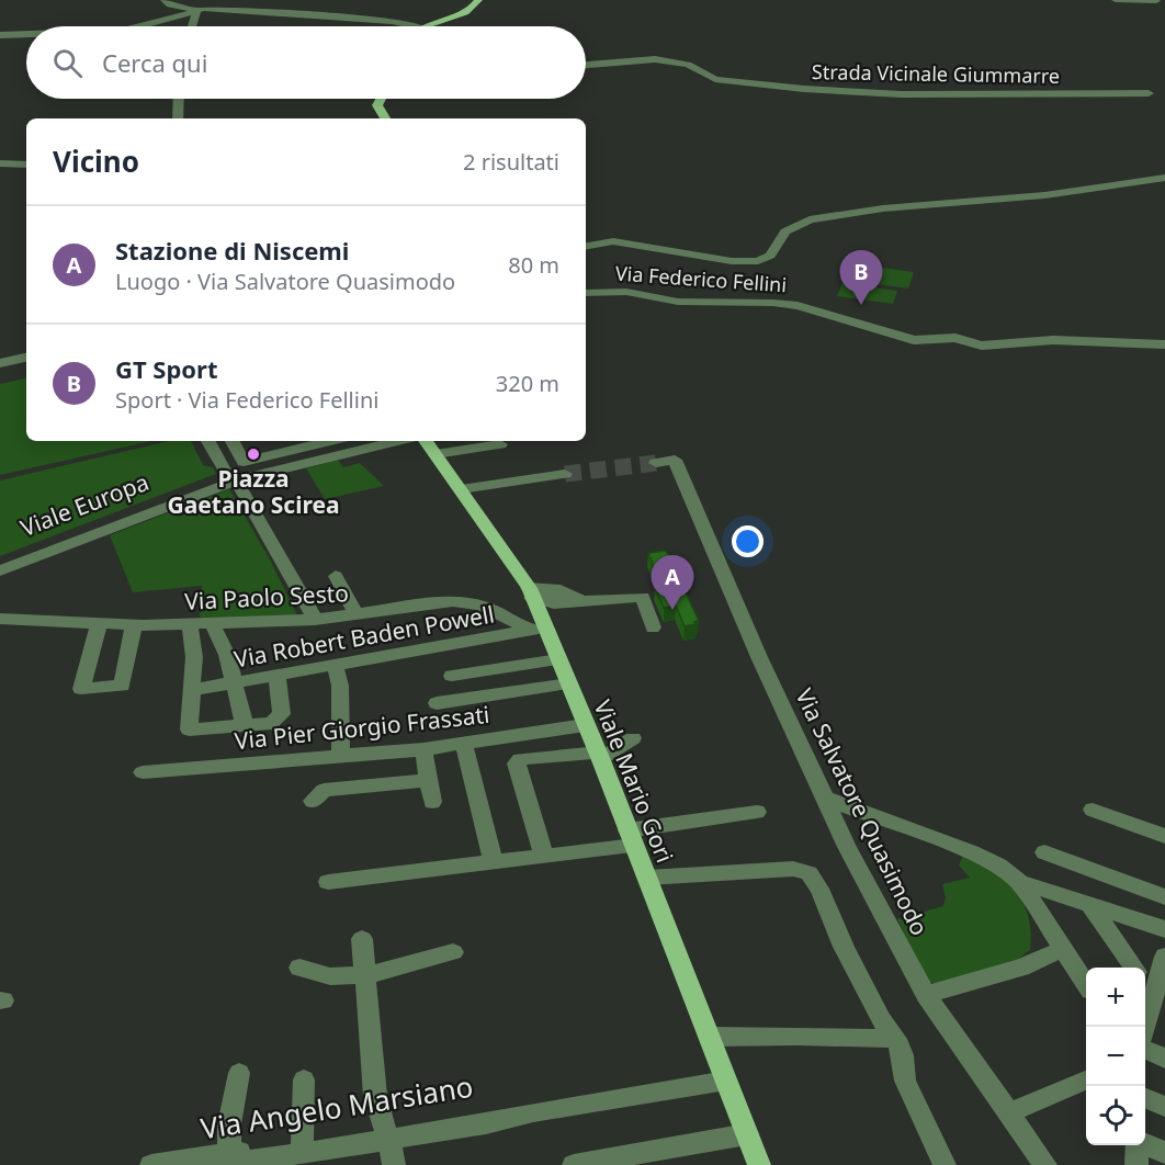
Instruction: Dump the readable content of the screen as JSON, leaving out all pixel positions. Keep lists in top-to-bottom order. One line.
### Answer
{"streets":{"main road":["Viale Mario Gori"],"street":["Strada Vicinale Giummarre","Via Federico Fellini","Viale Europa","Via Paolo Sesto","Via Robert Baden Powell","Via Pier Giorgio Frassati","Via Salvatore Quasimodo","Via Angelo Marsiano"]},"crossings":[["Via Paolo Sesto","Via Robert Baden Powell"],["Via Paolo Sesto","Viale Mario Gori"],["Via Robert Baden Powell","Viale Mario Gori"],["Via Pier Giorgio Frassati","Viale Mario Gori"],["Viale Mario Gori","Via Angelo Marsiano"]],"places":["Piazza Gaetano Scirea"],"page":{"search":"Cerca qui","heading":["Vicino","2 risultati"],"list":[{"mark":"A","name":"Stazione di Niscemi","note":"Luogo · Via Salvatore Quasimodo","value":"80 m"},{"mark":"B","name":"GT Sport","note":"Sport · Via Federico Fellini","value":"320 m"}],"pins":["B","A"],"map_buttons":["+","−"]}}
